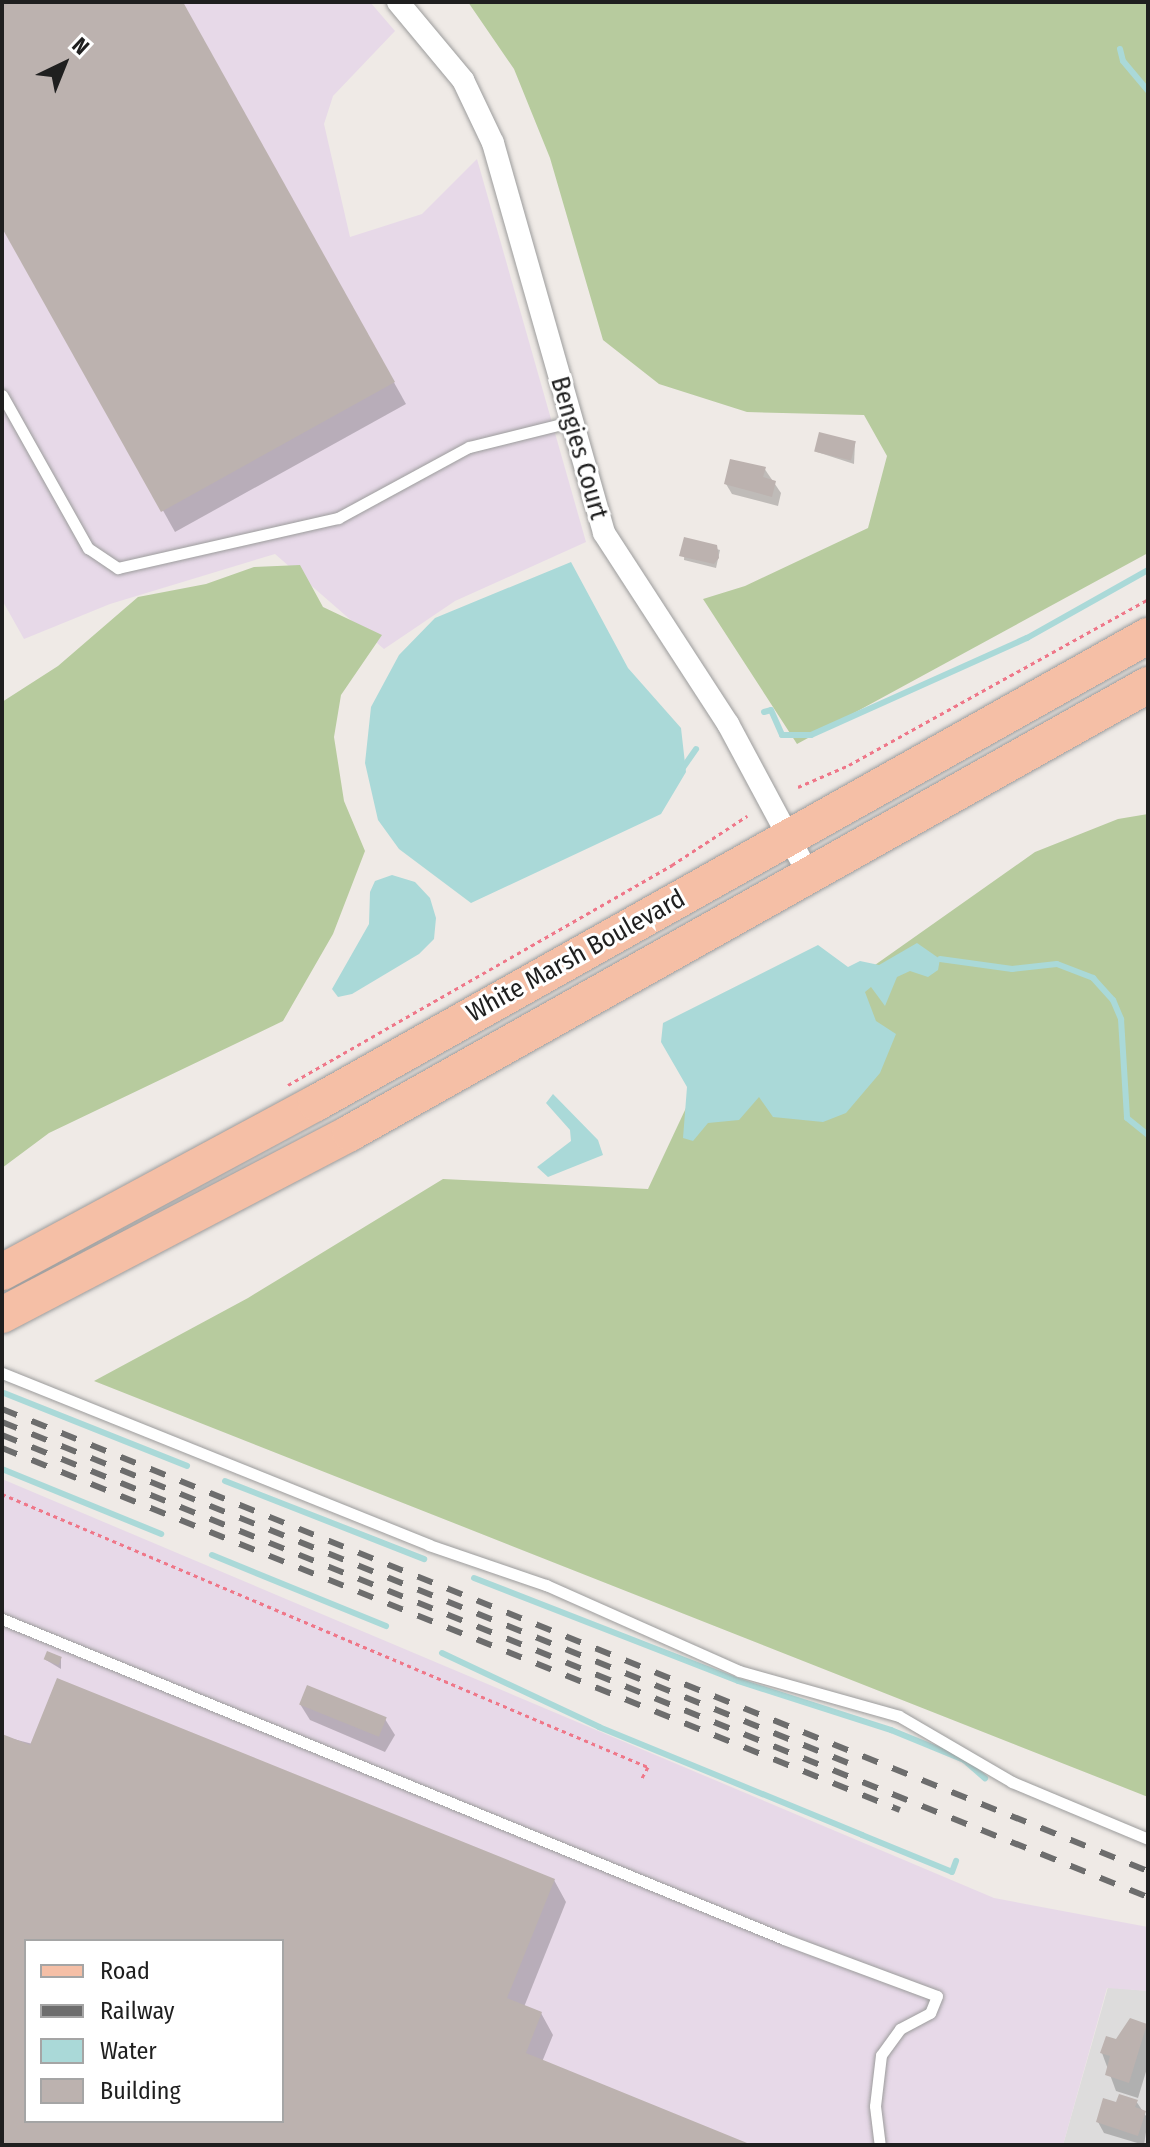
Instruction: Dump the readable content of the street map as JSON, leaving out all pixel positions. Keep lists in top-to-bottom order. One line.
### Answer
{"streets":{"main road":["White Marsh Boulevard"],"street":["Bengies Court"]},"crossings":[["Bengies Court","White Marsh Boulevard"]],"legend":["Road","Railway","Water","Building"],"north":"top right"}
